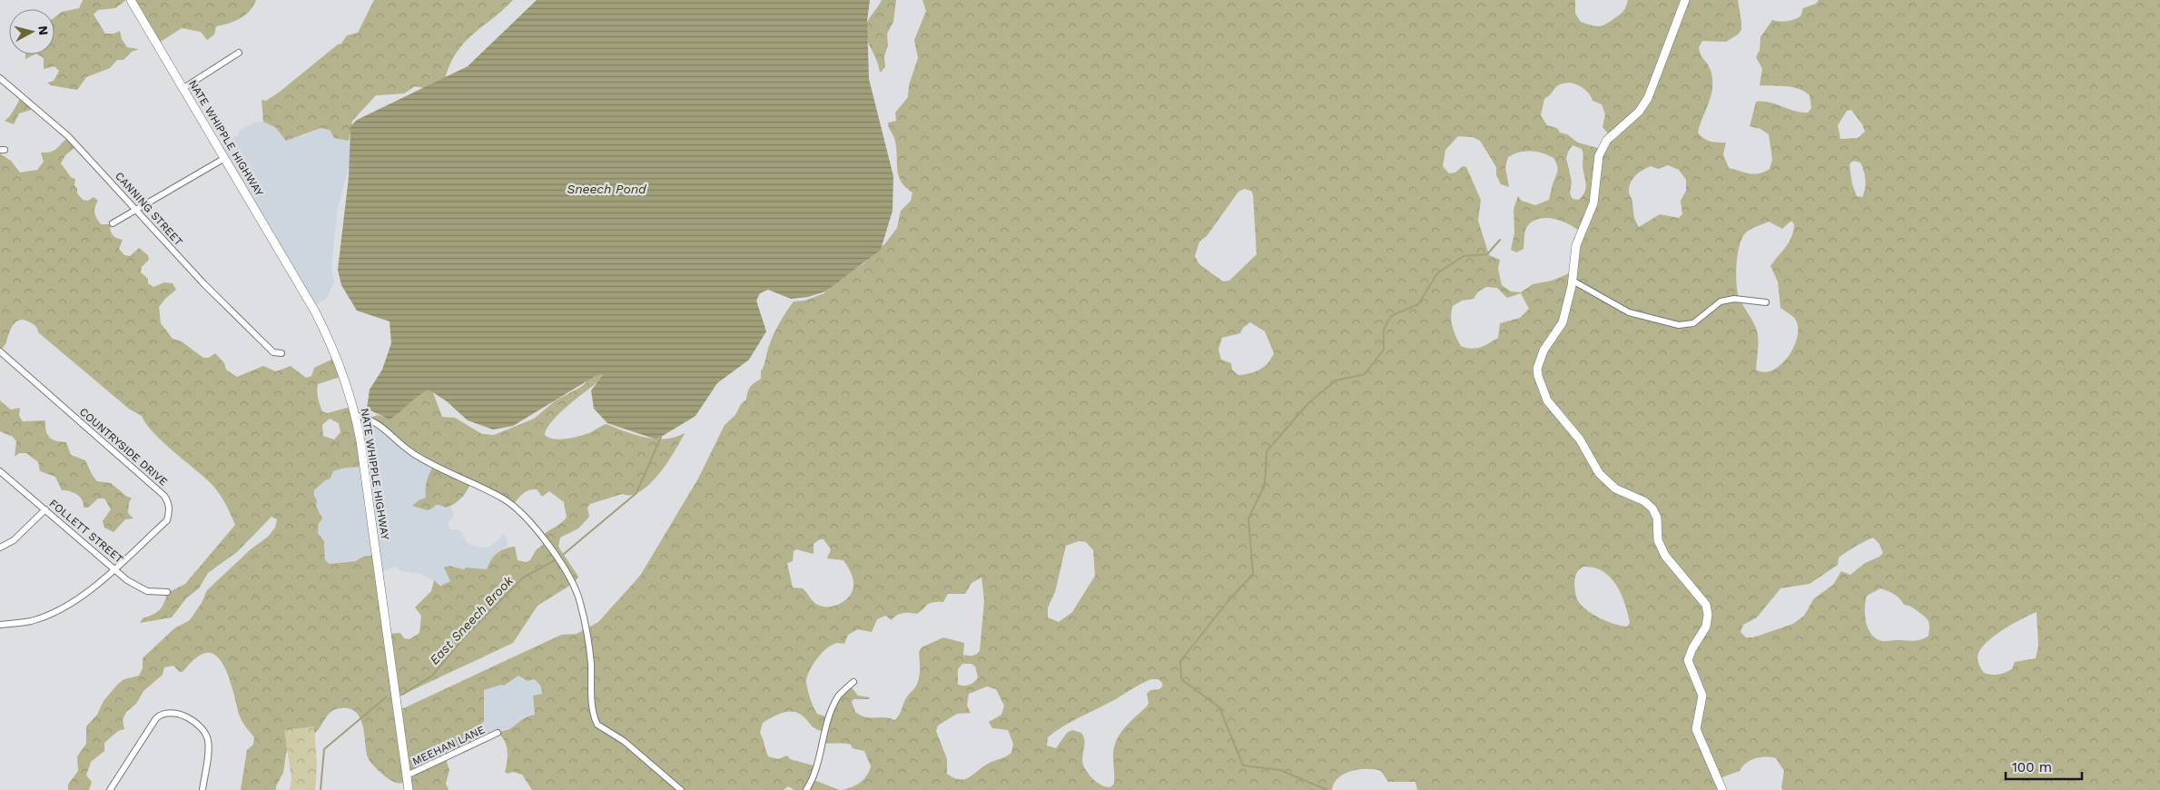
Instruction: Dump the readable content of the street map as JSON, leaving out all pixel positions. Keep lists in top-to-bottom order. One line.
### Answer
{"streets":{"street":["NATE WHIPPLE HIGHWAY","CANNING STREET","COUNTRYSIDE DRIVE","FOLLETT STREET","MEEHAN LANE"]},"crossings":[["NATE WHIPPLE HIGHWAY","MEEHAN LANE"],["COUNTRYSIDE DRIVE","FOLLETT STREET"]],"water":["Sneech Pond","East Sneech Brook"],"scale_bar":"100 m","north":"right"}
